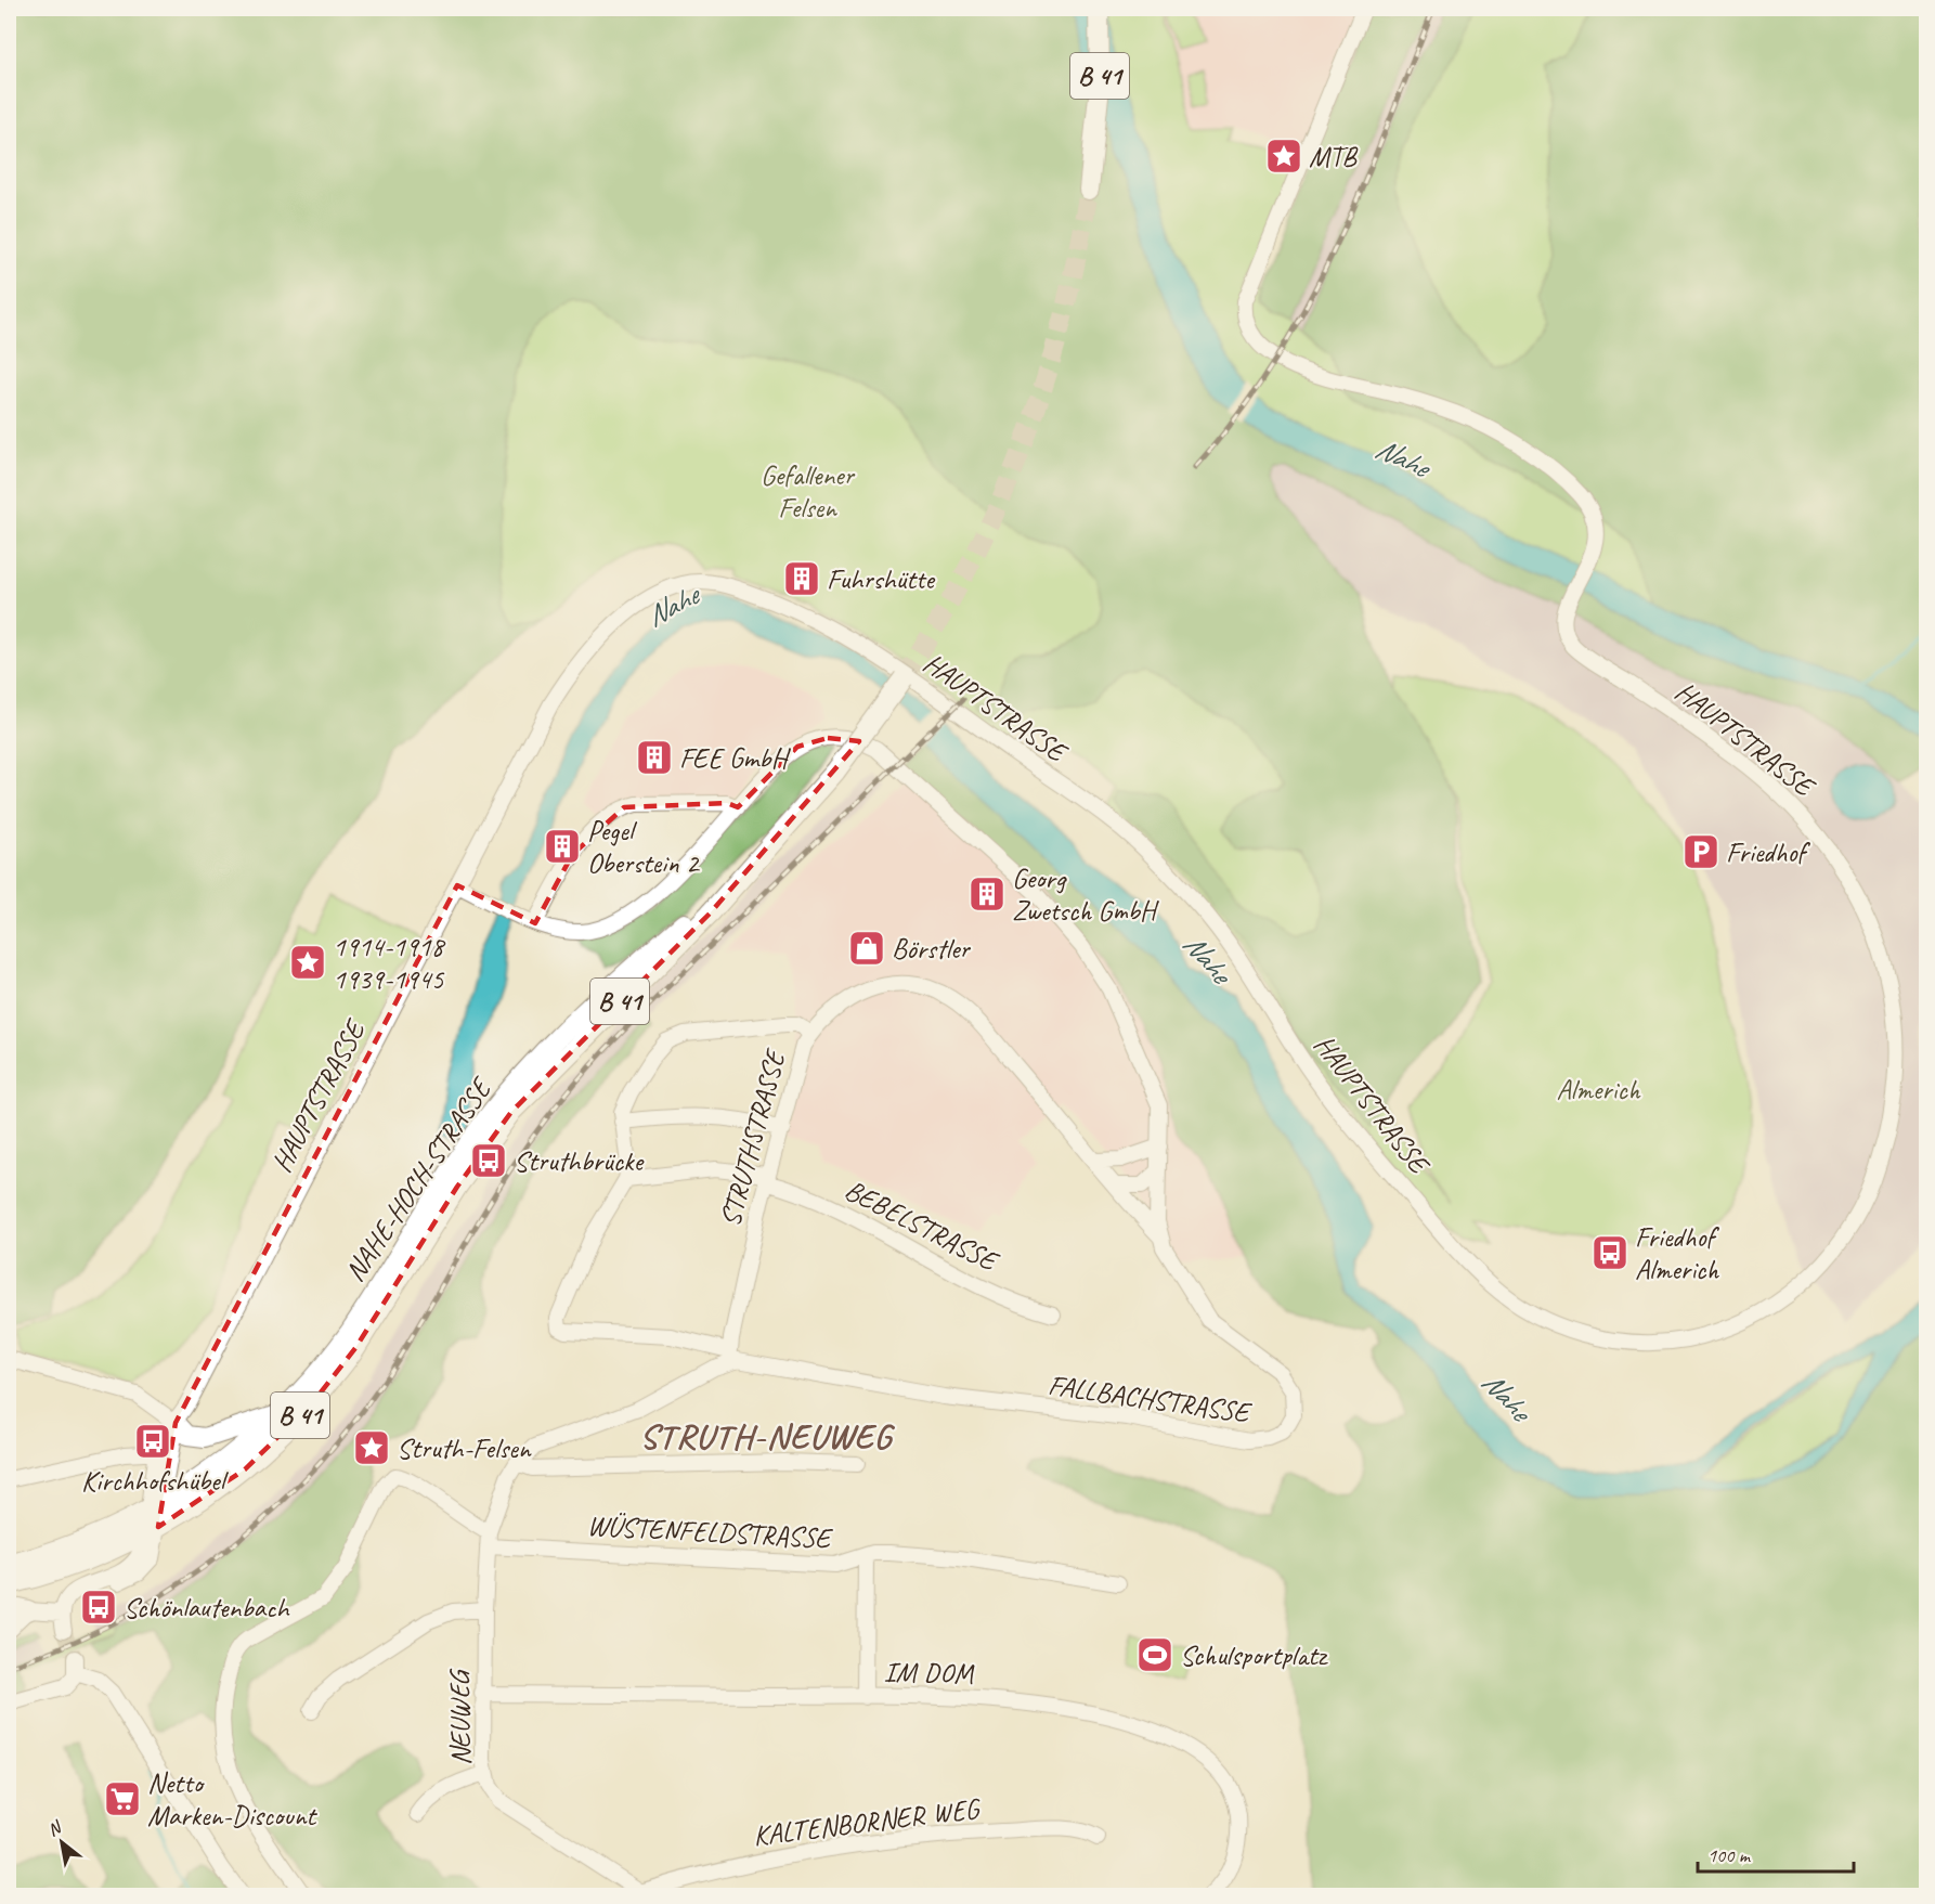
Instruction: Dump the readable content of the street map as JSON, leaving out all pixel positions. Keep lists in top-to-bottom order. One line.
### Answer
{"streets":{"main road":["B 41","NAHE-HOCH-STRASSE"],"street":["HAUPTSTRASSE","STRUTHSTRASSE","BEBELSTRASSE","FALLBACHSTRASSE","WÜSTENFELDSTRASSE","IM DOM","NEUWEG","KALTENBORNER WEG"]},"crossings":[["B 41","NAHE-HOCH-STRASSE"],["HAUPTSTRASSE","NAHE-HOCH-STRASSE"],["STRUTHSTRASSE","BEBELSTRASSE"],["STRUTHSTRASSE","FALLBACHSTRASSE"],["WÜSTENFELDSTRASSE","NEUWEG"],["IM DOM","NEUWEG"],["NEUWEG","KALTENBORNER WEG"]],"districts":["STRUTH-NEUWEG"],"water":["Nahe"],"parks":["Gefallener Felsen","Almerich"],"places":{"place":["MTB","1914-1918 1939-1945","Struth-Felsen"],"building":["Fuhrshütte","FEE GmbH","Pegel Oberstein 2","Georg Zwetsch GmbH"],"parking":["Friedhof"],"shop":["Börstler"],"bus stop":["Struthbrücke","Friedhof Almerich","Kirchhofshübel","Schönlautenbach"],"sports":["Schulsportplatz"],"supermarket":["Netto Marken-Discount"]},"scale_bar":"100 m","north":"top left"}
